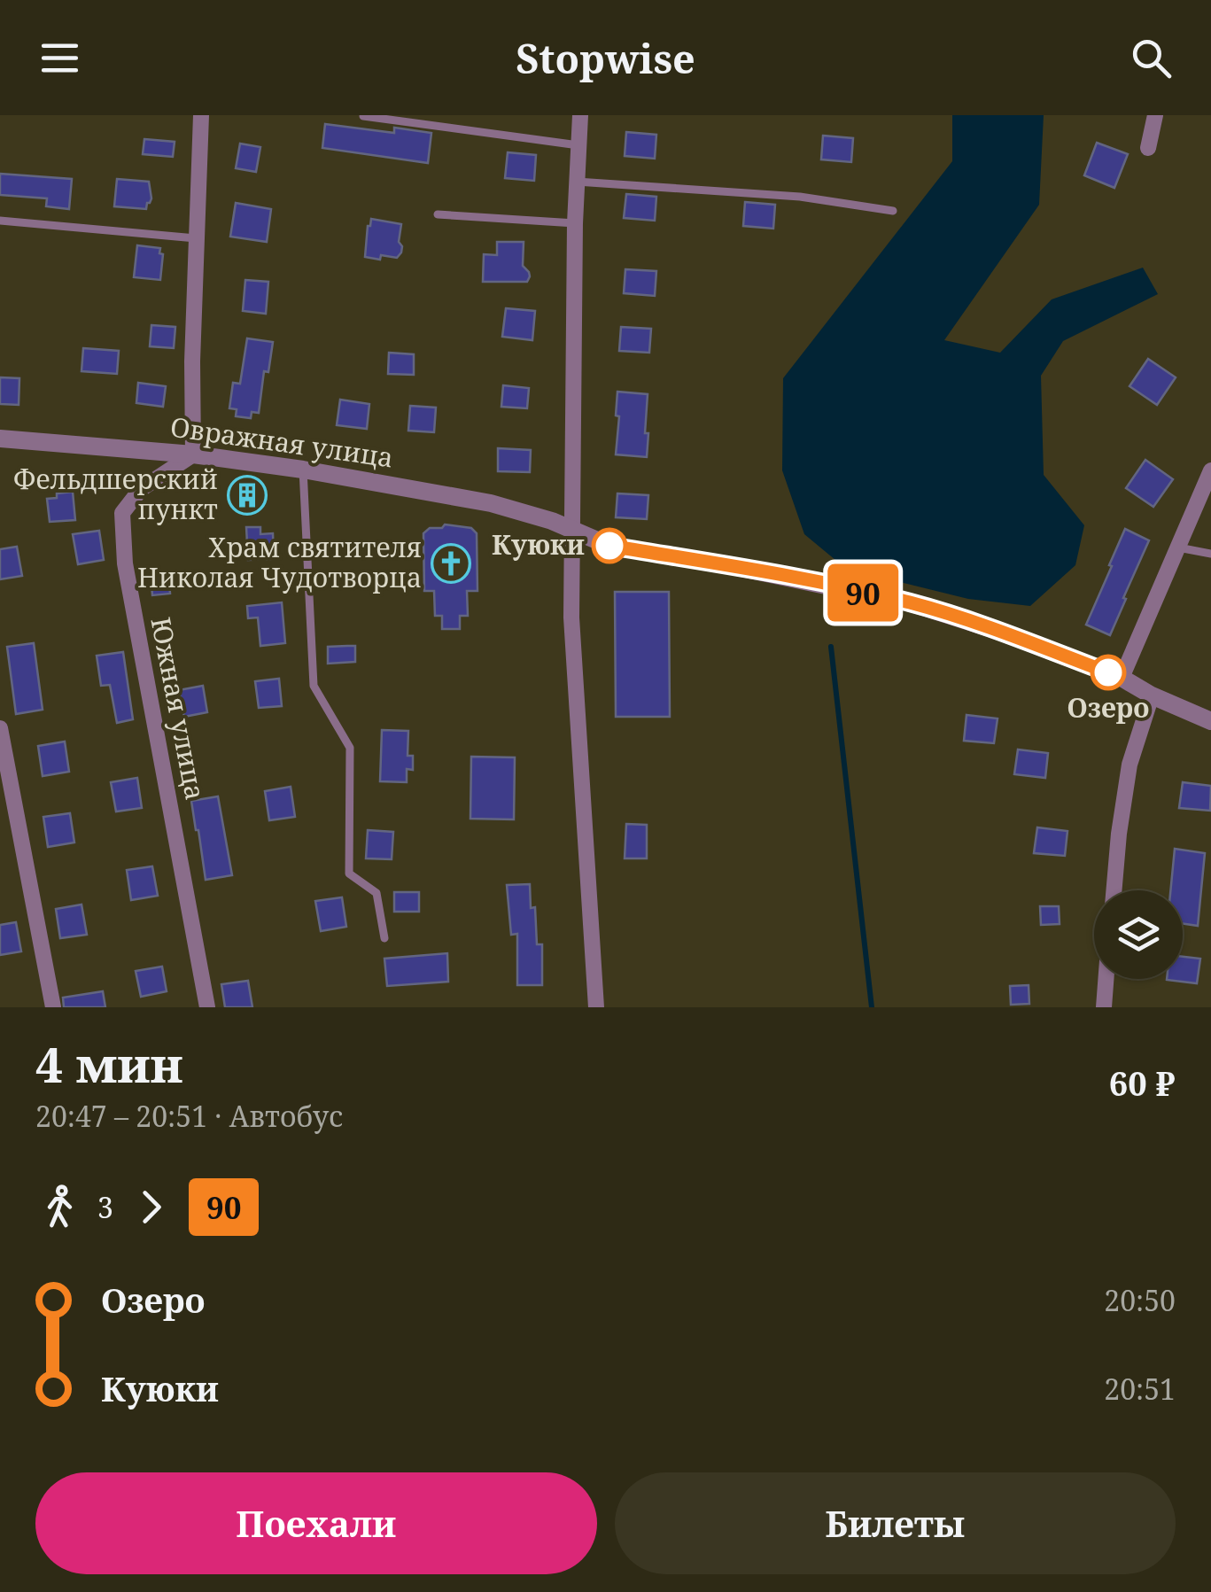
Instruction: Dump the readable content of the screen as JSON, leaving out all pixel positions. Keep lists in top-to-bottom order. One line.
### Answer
{"streets":{"street":["Овражная улица","Южная улица"]},"crossings":[["Овражная улица","Южная улица"]],"places":{"building":["Фельдшерский пункт"],"other":["Куюки","Озеро"],"church":["Храм святителя Николая Чудотворца"]},"lines":["bus line 90"],"page":{"header":"Stopwise","on_map":"90","heading":["4 мин","20:47 – 20:51 · Автобус","60 ₽"],"legs":["3","90"],"list":[{"name":"Озеро","value":"20:50"},{"name":"Куюки","value":"20:51"}],"buttons":["Поехали","Билеты"]}}
